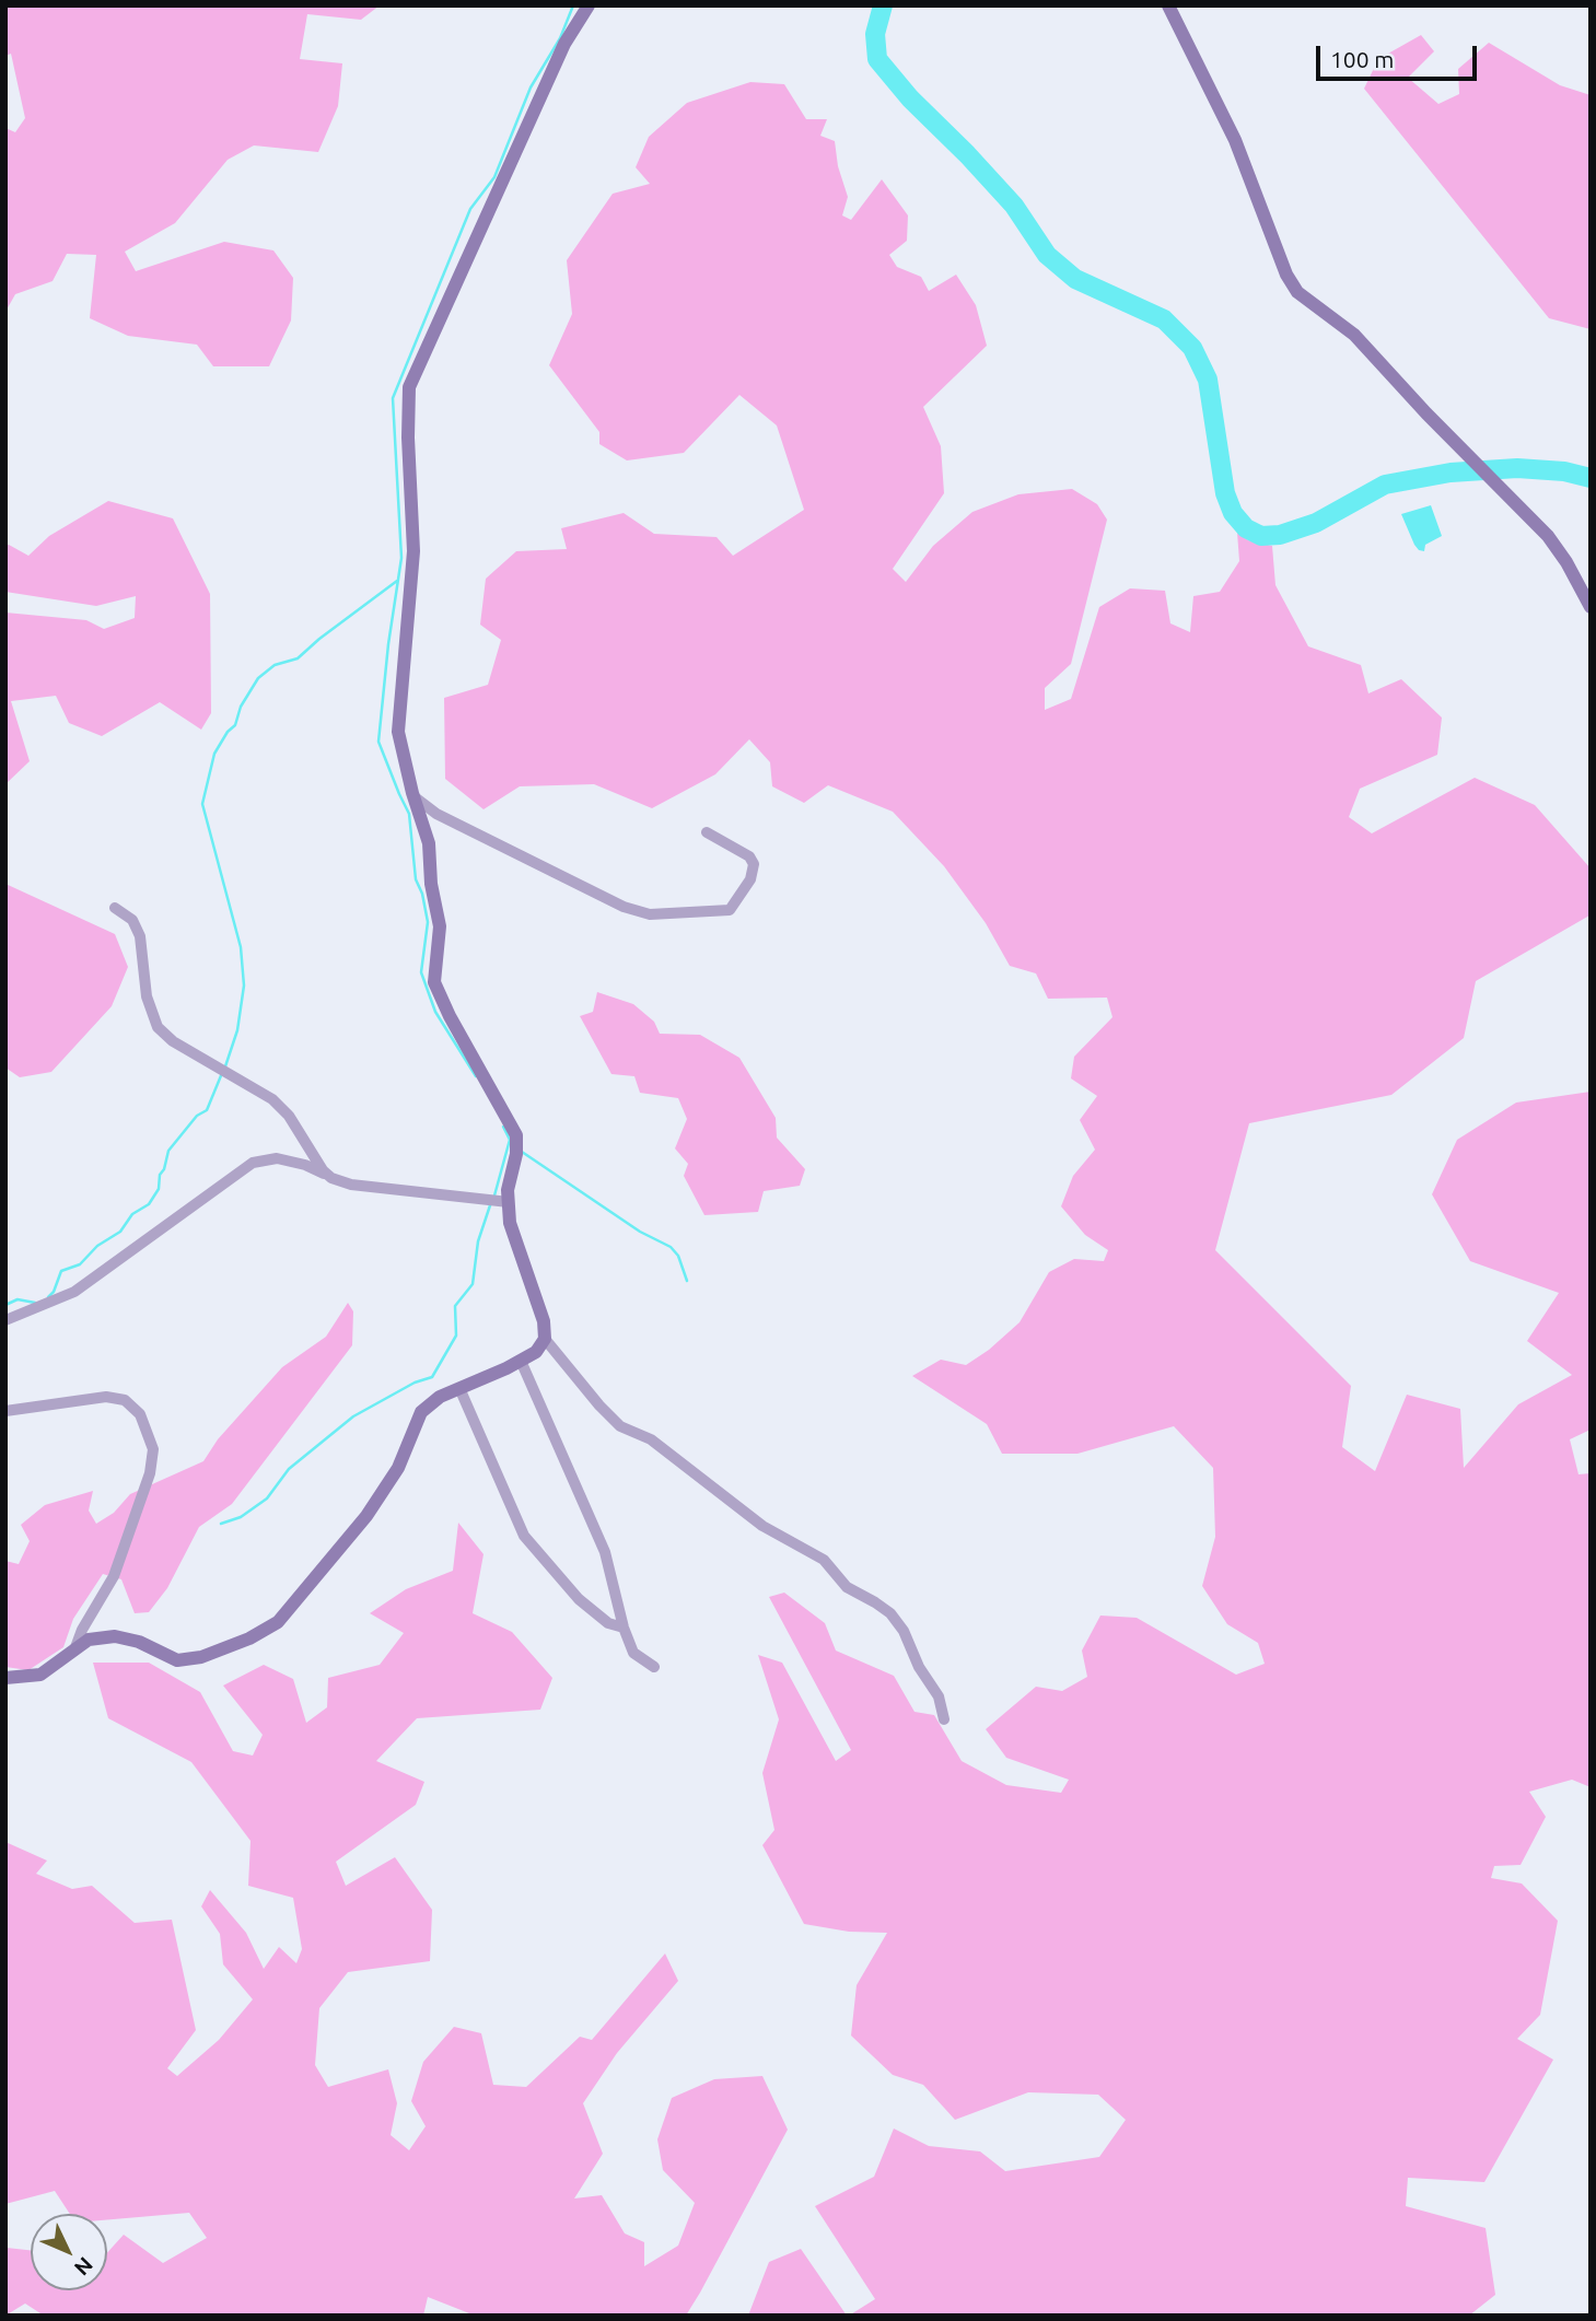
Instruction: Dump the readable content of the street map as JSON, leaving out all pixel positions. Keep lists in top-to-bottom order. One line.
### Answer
{"scale_bar":"100 m","north":"bottom right"}
